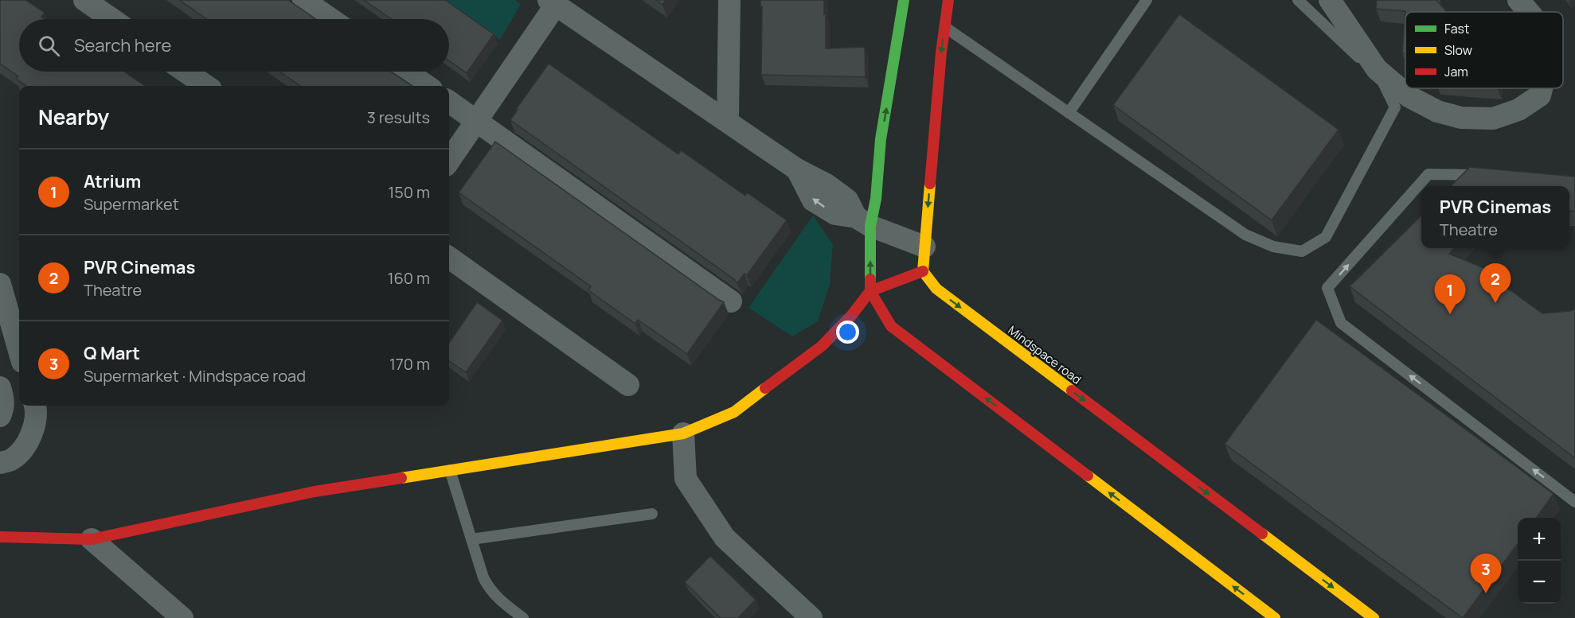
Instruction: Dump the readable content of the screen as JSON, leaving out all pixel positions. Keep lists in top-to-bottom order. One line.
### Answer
{"streets":{"main road":["Mindspace road"]},"legend":["Fast","Slow","Jam"],"page":{"search":"Search here","heading":["Nearby","3 results"],"list":[{"mark":"1","name":"Atrium","note":"Supermarket","value":"150 m"},{"mark":"2","name":"PVR Cinemas","note":"Theatre","value":"160 m"},{"mark":"3","name":"Q Mart","note":"Supermarket · Mindspace road","value":"170 m"}],"popup":["PVR Cinemas","Theatre"],"pins":["2","1","3"],"map_buttons":["+","−"]}}
